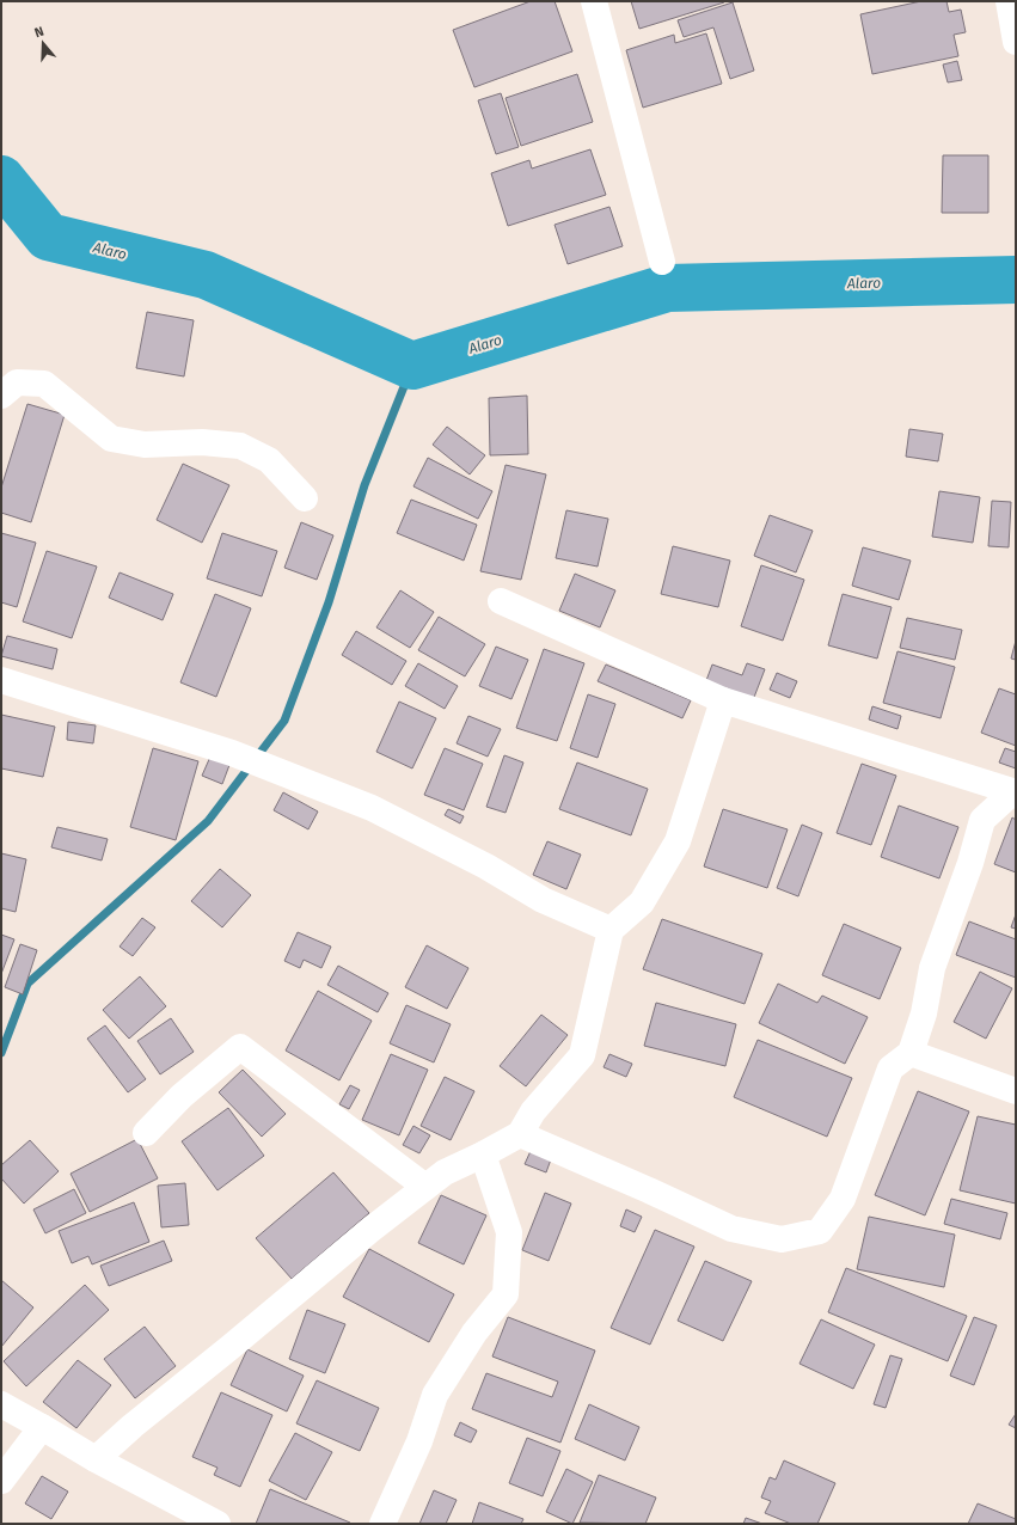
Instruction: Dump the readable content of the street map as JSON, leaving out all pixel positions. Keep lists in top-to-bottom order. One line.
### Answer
{"water":["Alaro"],"north":"top"}
